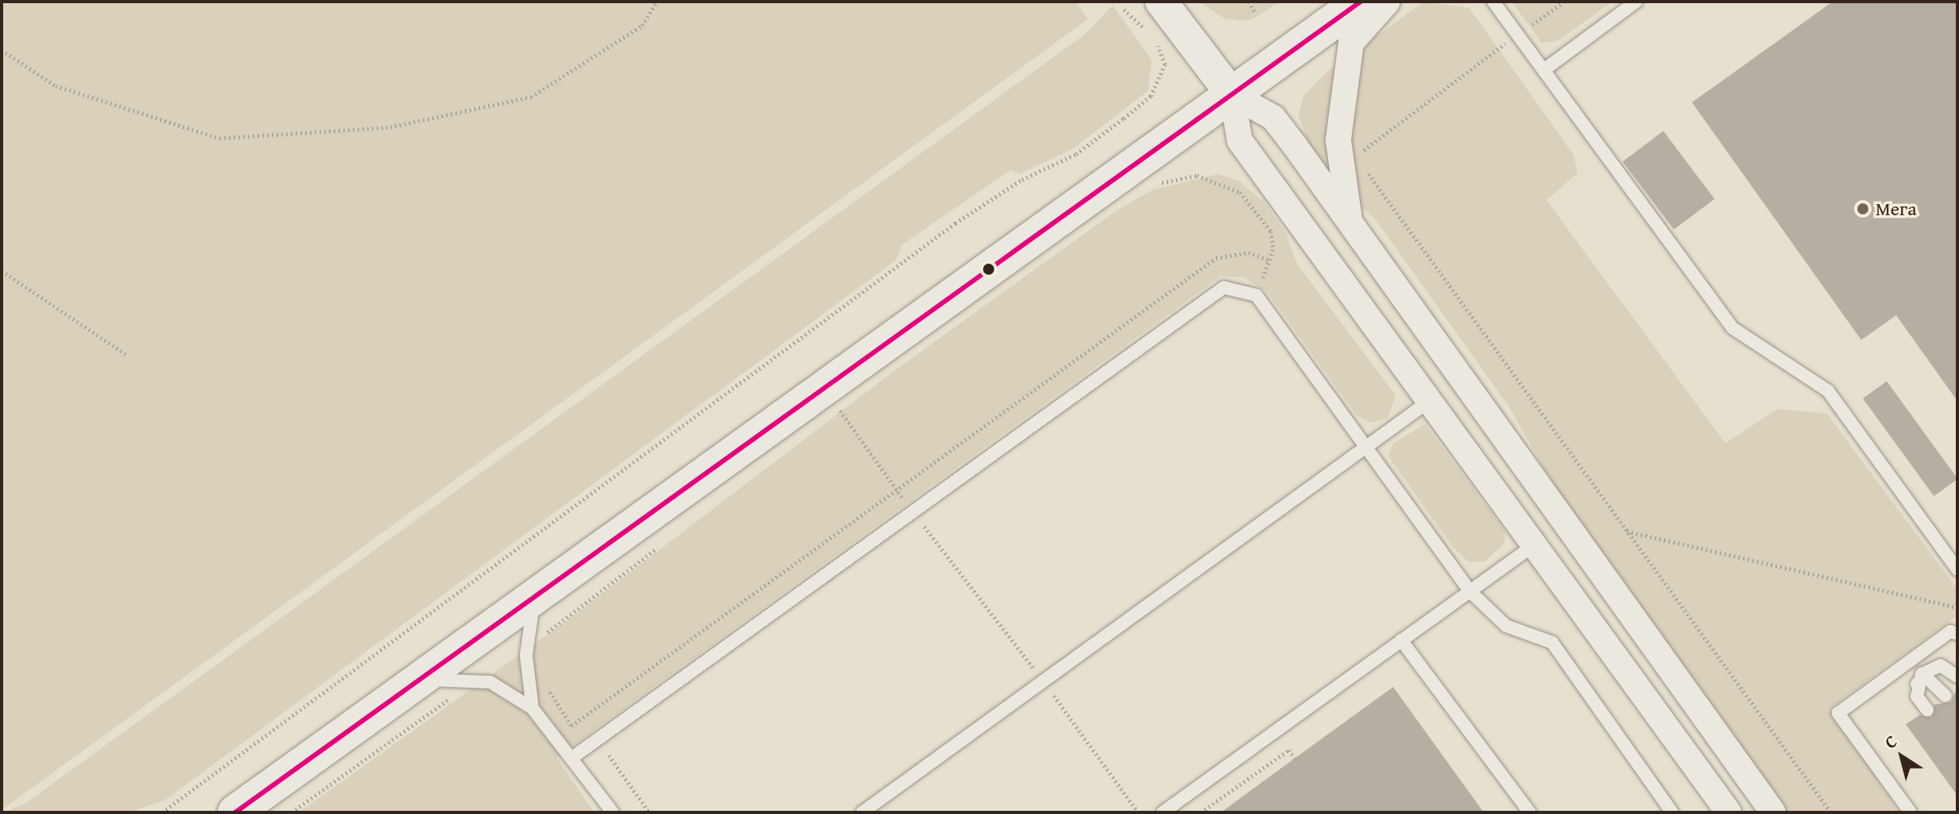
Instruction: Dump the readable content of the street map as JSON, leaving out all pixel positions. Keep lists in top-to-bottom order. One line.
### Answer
{"places":["Мега"],"north":"top left"}
